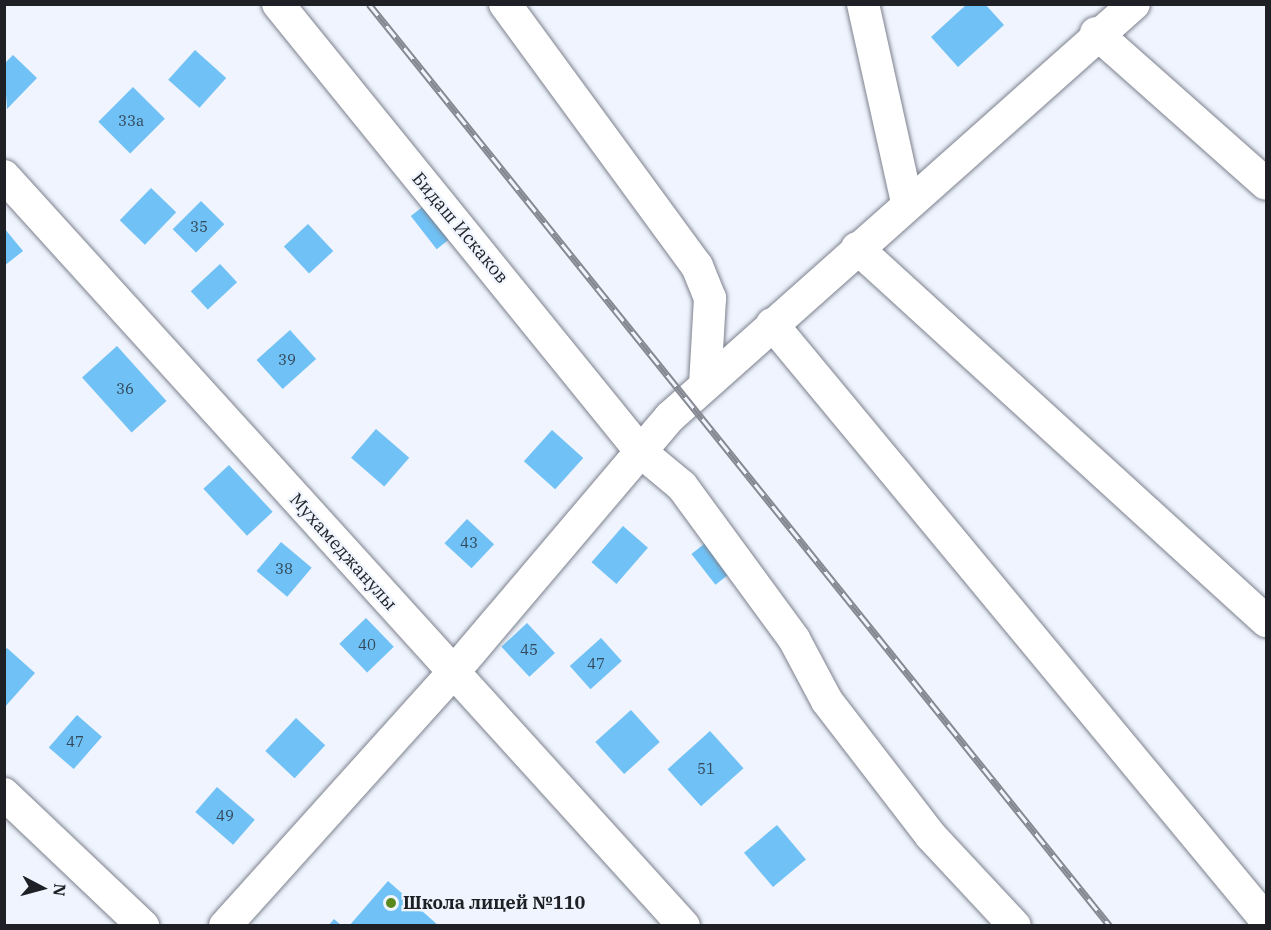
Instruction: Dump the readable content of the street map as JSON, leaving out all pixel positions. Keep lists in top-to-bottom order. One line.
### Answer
{"streets":{"street":["Бидаш Искаков","Мухамеджанулы"]},"places":["Школа лицей №110"],"house_numbers":["33а","35","39","36","43","38","40","45","47","47","51","49"],"north":"right"}
